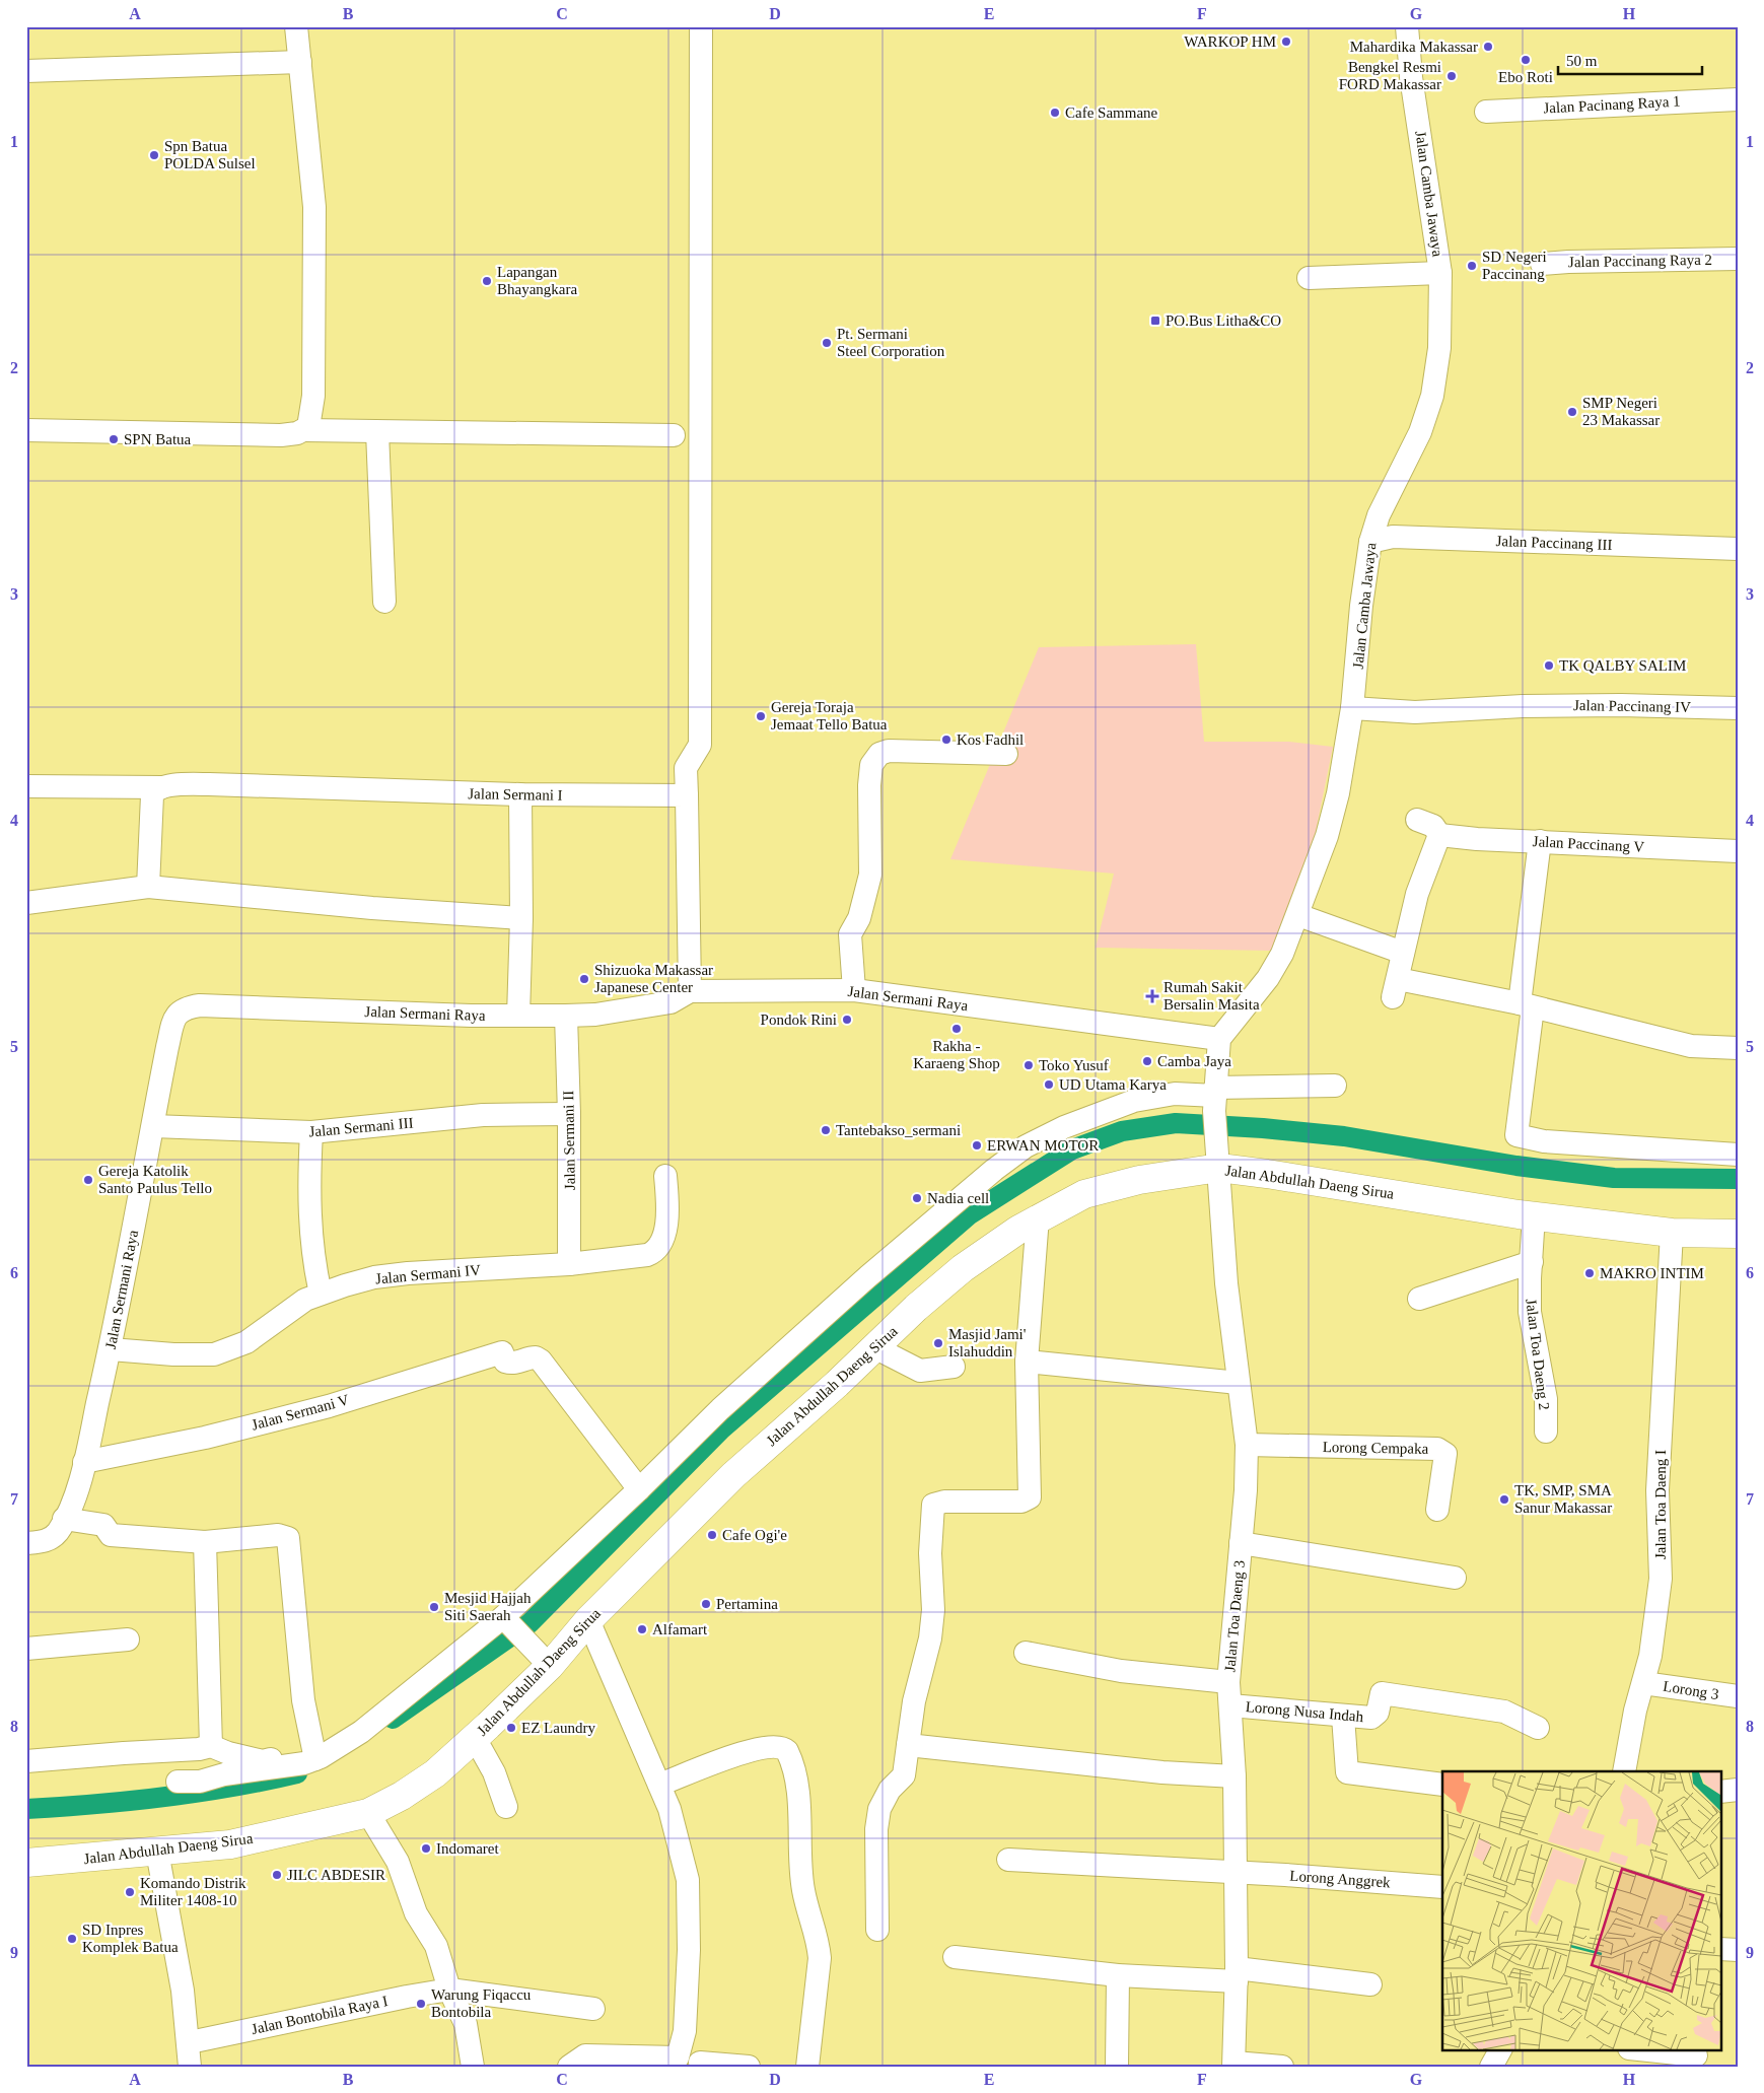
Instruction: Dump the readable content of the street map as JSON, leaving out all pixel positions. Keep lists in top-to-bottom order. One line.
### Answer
{"streets":{"main road":["Jalan Abdullah Daeng Sirua"],"street":["Jalan Pacinang Raya 1","Jalan Camba Jawaya","Jalan Paccinang Raya 2","Jalan Paccinang III","Jalan Paccinang IV","Jalan Sermani I","Jalan Paccinang V","Jalan Sermani Raya","Jalan Sermani III","Jalan Sermani II","Jalan Sermani IV","Jalan Toa Daeng 2","Jalan Sermani V","Lorong Cempaka","Jalan Toa Daeng I","Jalan Toa Daeng 3","Lorong 3","Lorong Nusa Indah","Lorong Anggrek","Jalan Bontobila Raya I"]},"crossings":[["Jalan Camba Jawaya","Jalan Paccinang III"],["Jalan Camba Jawaya","Jalan Paccinang IV"],["Jalan Camba Jawaya","Jalan Sermani Raya"],["Jalan Sermani Raya","Jalan Sermani III"],["Jalan Sermani Raya","Jalan Sermani II"],["Jalan Sermani Raya","Jalan Sermani IV"],["Jalan Sermani Raya","Jalan Sermani V"],["Jalan Sermani III","Jalan Sermani II"],["Jalan Sermani II","Jalan Sermani IV"],["Jalan Abdullah Daeng Sirua","Jalan Toa Daeng 2"],["Jalan Abdullah Daeng Sirua","Jalan Toa Daeng I"],["Jalan Abdullah Daeng Sirua","Jalan Toa Daeng 3"],["Lorong Cempaka","Jalan Toa Daeng 3"],["Jalan Toa Daeng I","Lorong 3"],["Jalan Toa Daeng 3","Lorong Nusa Indah"],["Jalan Toa Daeng 3","Lorong Anggrek"]],"places":{"other":["WARKOP HM","Mahardika Makassar","Ebo Roti","Bengkel Resmi FORD Makassar","Cafe Sammane","Spn Batua POLDA Sulsel","SD Negeri Paccinang","Lapangan Bhayangkara","Pt. Sermani Steel Corporation","SMP Negeri 23 Makassar","SPN Batua","TK QALBY SALIM","Gereja Toraja Jemaat Tello Batua","Kos Fadhil","Shizuoka Makassar Japanese Center","Pondok Rini","Rakha - Karaeng Shop","Camba Jaya","Toko Yusuf","UD Utama Karya","Tantebakso_sermani","ERWAN MOTOR","Gereja Katolik Santo Paulus Tello","Nadia cell","MAKRO INTIM","Masjid Jami' Islahuddin","TK, SMP, SMA Sanur Makassar","Cafe Ogi'e","Pertamina","Mesjid Hajjah Siti Saerah","Alfamart","EZ Laundry","Indomaret","JILC ABDESIR","Komando Distrik Militer 1408-10","SD Inpres Komplek Batua","Warung Fiqaccu Bontobila"],"transit":["PO.Bus Litha&CO"],"health":["Rumah Sakit Bersalin Masita"]},"scale_bar":"50 m","grid":{"columns":["A","B","C","D","E","F","G","H"],"rows":["1","2","3","4","5","6","7","8","9"]}}
